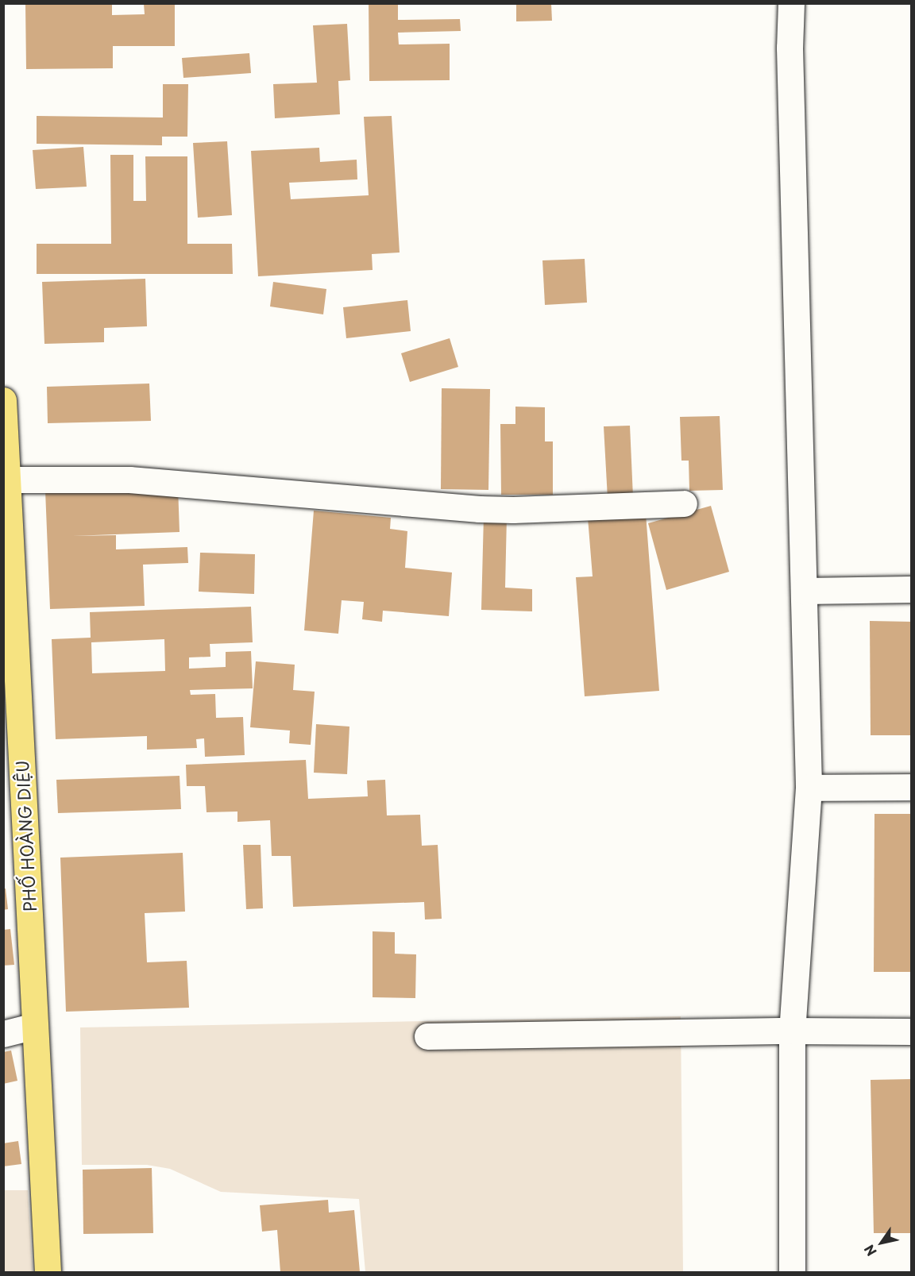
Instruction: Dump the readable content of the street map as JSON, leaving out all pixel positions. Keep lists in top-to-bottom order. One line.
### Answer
{"streets":{"main road":["PHỐ HOÀNG DIỆU"]},"north":"bottom left"}
